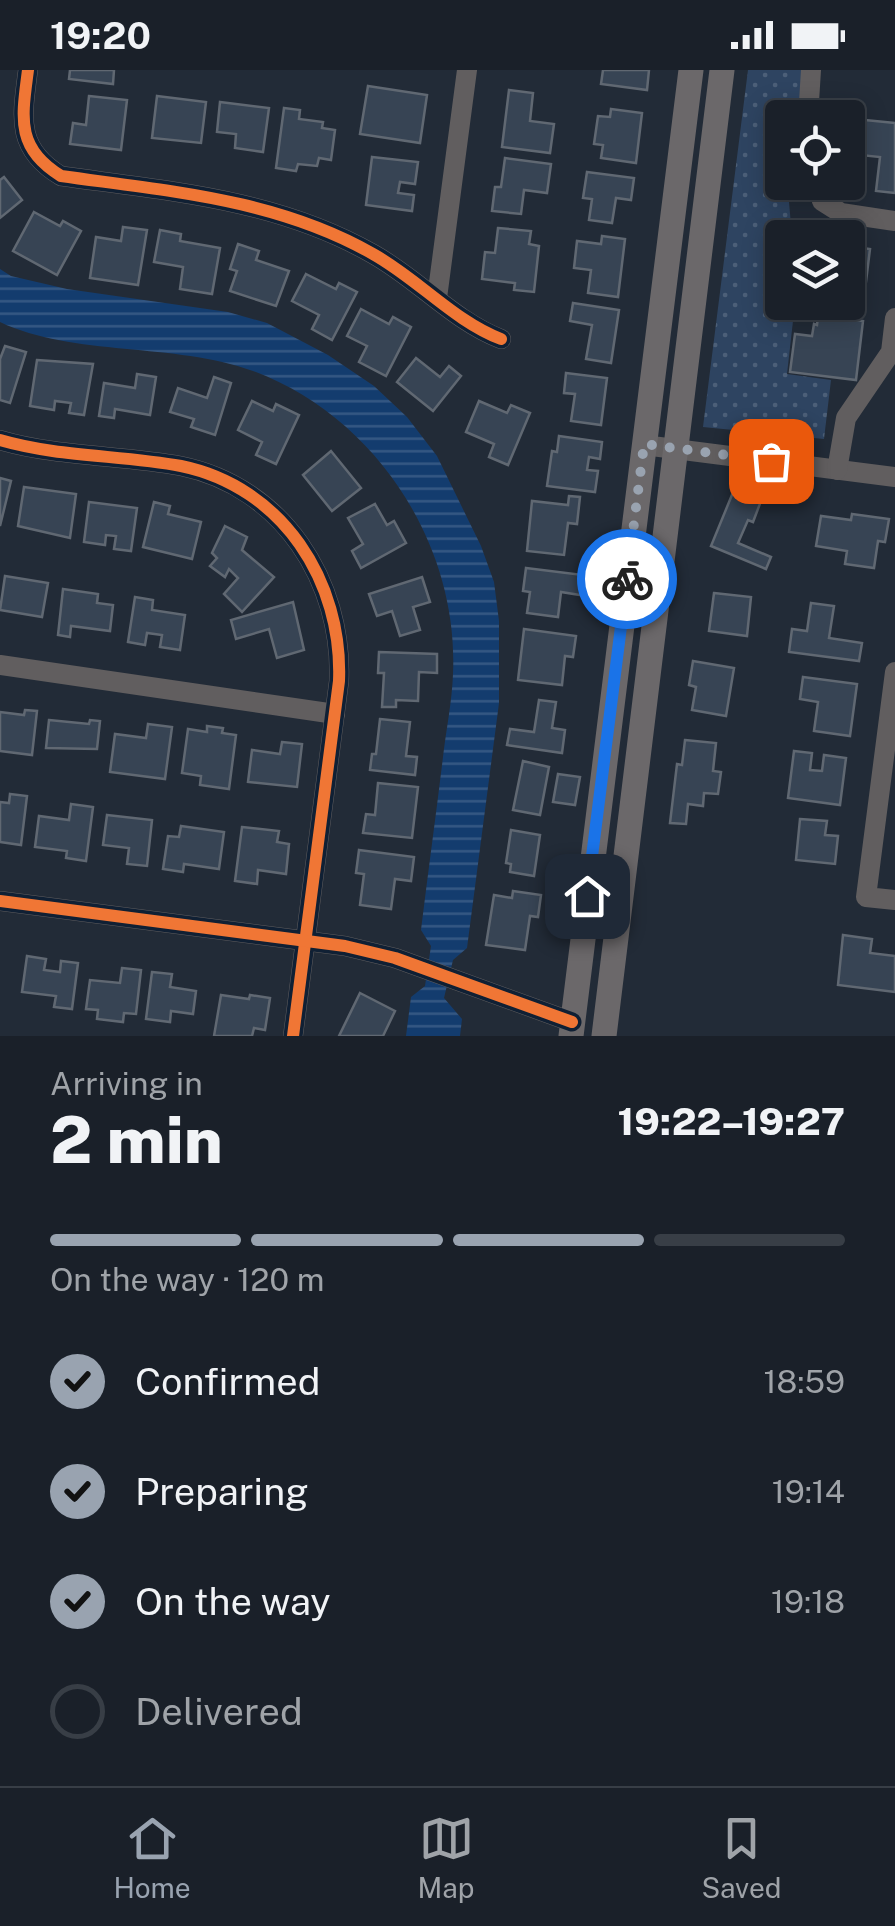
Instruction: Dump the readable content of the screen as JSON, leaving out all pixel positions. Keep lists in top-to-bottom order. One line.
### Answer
{"page":{"status":"19:20","heading":["2 min","Arriving in","19:22–19:27"],"bar":"On the way · 120 m","list":[["Confirmed","18:59"],["Preparing","19:14"],["On the way","19:18"],"Delivered"],"tabs":["Home","Map","Saved"]}}
